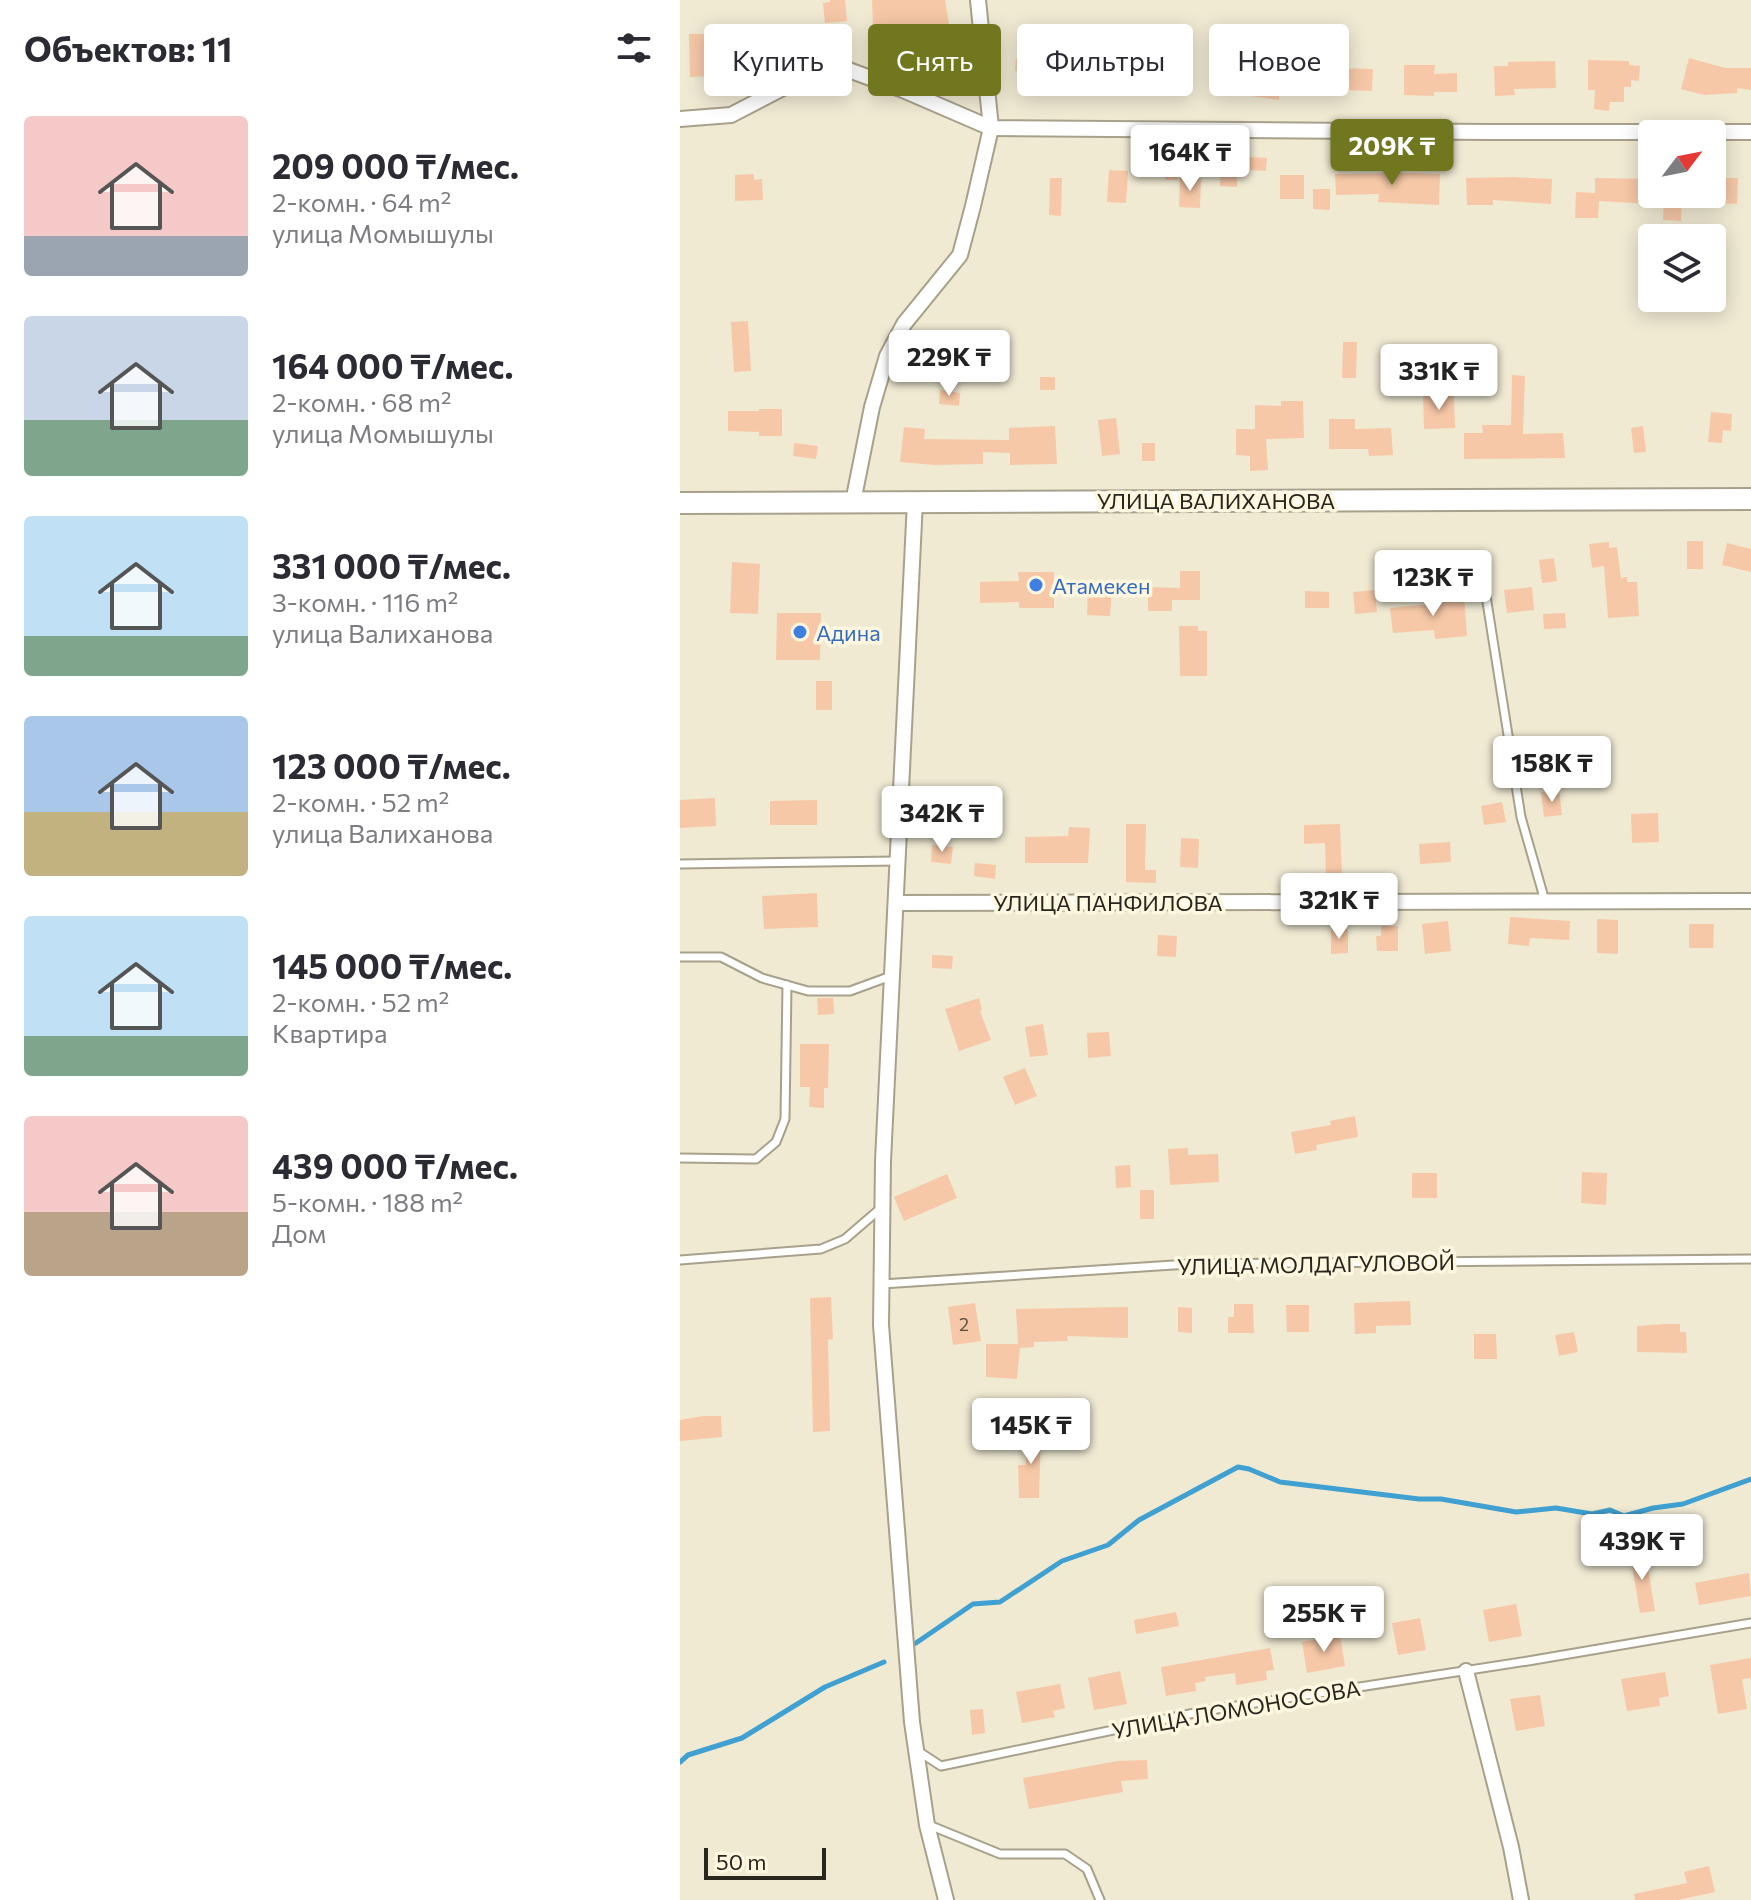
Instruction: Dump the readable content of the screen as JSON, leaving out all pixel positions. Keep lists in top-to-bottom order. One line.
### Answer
{"streets":{"main road":["УЛИЦА ВАЛИХАНОВА"],"street":["УЛИЦА ПАНФИЛОВА"],"lane":["УЛИЦА МОЛДАГУЛОВОЙ","УЛИЦА ЛОМОНОСОВА"]},"places":["Атамекен","Адина"],"house_numbers":["2"],"scale_bar":"50 m","north":"top right","page":{"heading":"Объектов: 11","chip":["Купить","Снять","Фильтры","Новое"],"list":[{"name":"209 000 ₸/мес.","note":"2-комн. · 64 m² · улица Момышулы"},{"name":"164 000 ₸/мес.","note":"2-комн. · 68 m² · улица Момышулы"},{"name":"331 000 ₸/мес.","note":"3-комн. · 116 m² · улица Валиханова"},{"name":"123 000 ₸/мес.","note":"2-комн. · 52 m² · улица Валиханова"},{"name":"145 000 ₸/мес.","note":"2-комн. · 52 m² · Квартира"},{"name":"439 000 ₸/мес.","note":"5-комн. · 188 m² · Дом"}],"price":["209K ₸","164K ₸","229K ₸","331K ₸","123K ₸","158K ₸","342K ₸","321K ₸","145K ₸","439K ₸","255K ₸"],"scale":"50 m"}}
